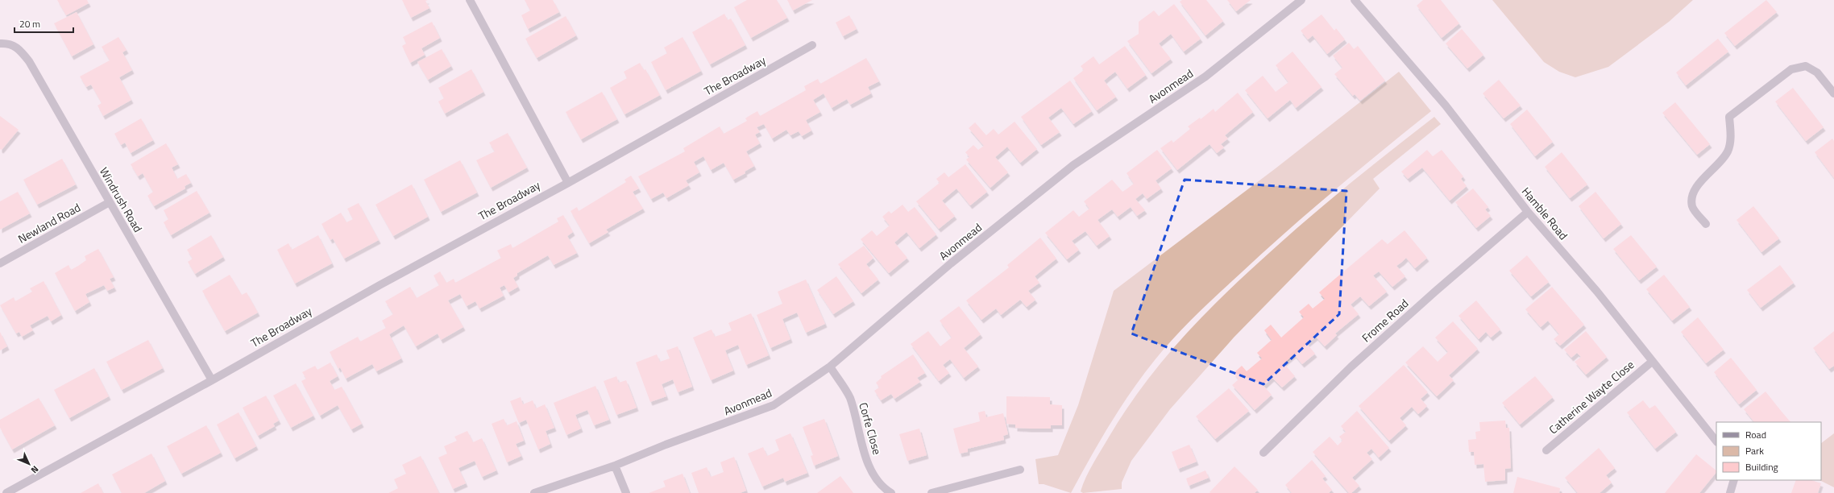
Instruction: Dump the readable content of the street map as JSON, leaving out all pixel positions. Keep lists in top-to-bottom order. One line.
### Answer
{"streets":{"street":["The Broadway","Avonmead","Windrush Road","Hamble Road","Newland Road","Frome Road","Catherine Wayte Close","Corfe Close"]},"crossings":[["The Broadway","Windrush Road"],["Avonmead","Corfe Close"],["Windrush Road","Newland Road"],["Hamble Road","Frome Road"],["Hamble Road","Catherine Wayte Close"]],"legend":["Road","Park","Building"],"scale_bar":"20 m","north":"bottom right"}
